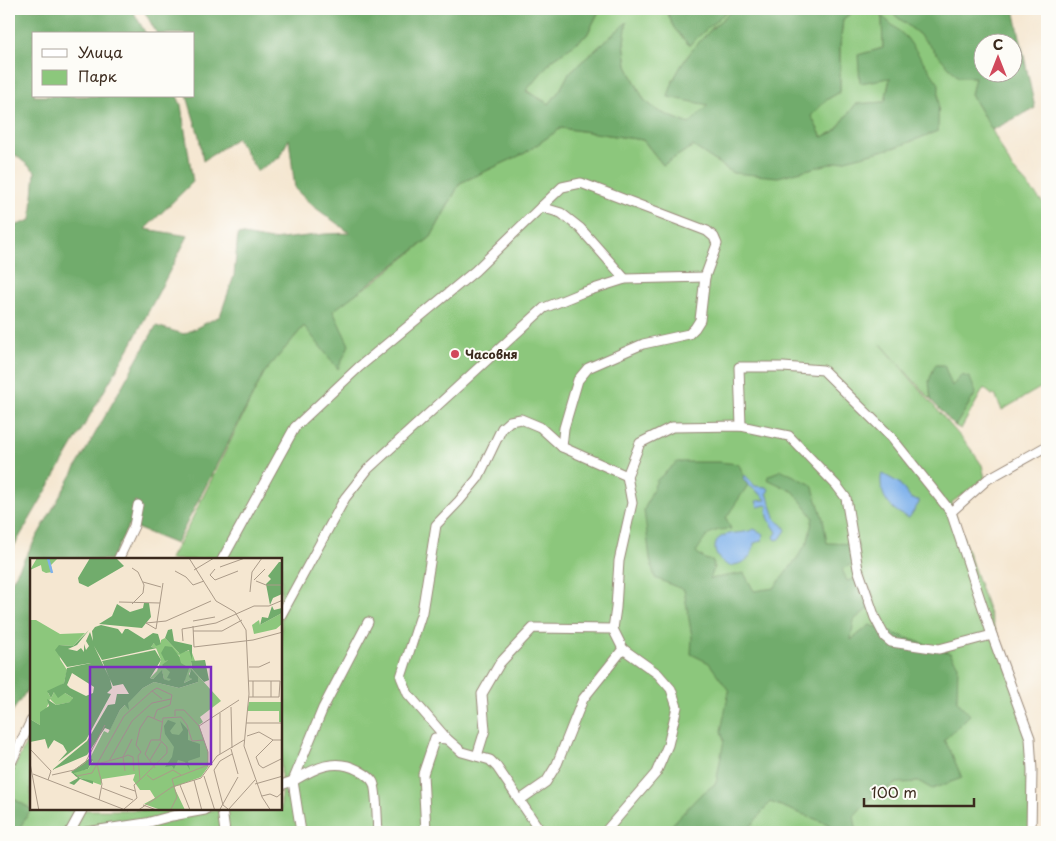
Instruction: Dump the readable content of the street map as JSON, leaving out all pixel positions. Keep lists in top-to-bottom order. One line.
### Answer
{"places":["Часовня"],"legend":["Улица","Парк"],"scale_bar":"100 m","north":"top"}
